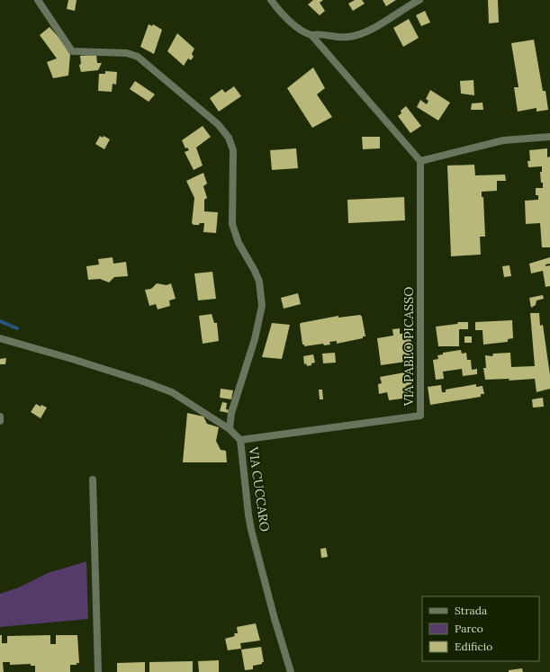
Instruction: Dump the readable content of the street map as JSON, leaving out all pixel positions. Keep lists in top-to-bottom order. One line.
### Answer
{"streets":{"street":["VIA PABLO PICASSO","VIA CUCCARO"]},"crossings":[["VIA PABLO PICASSO","VIA CUCCARO"]],"legend":["Strada","Parco","Edificio"]}
